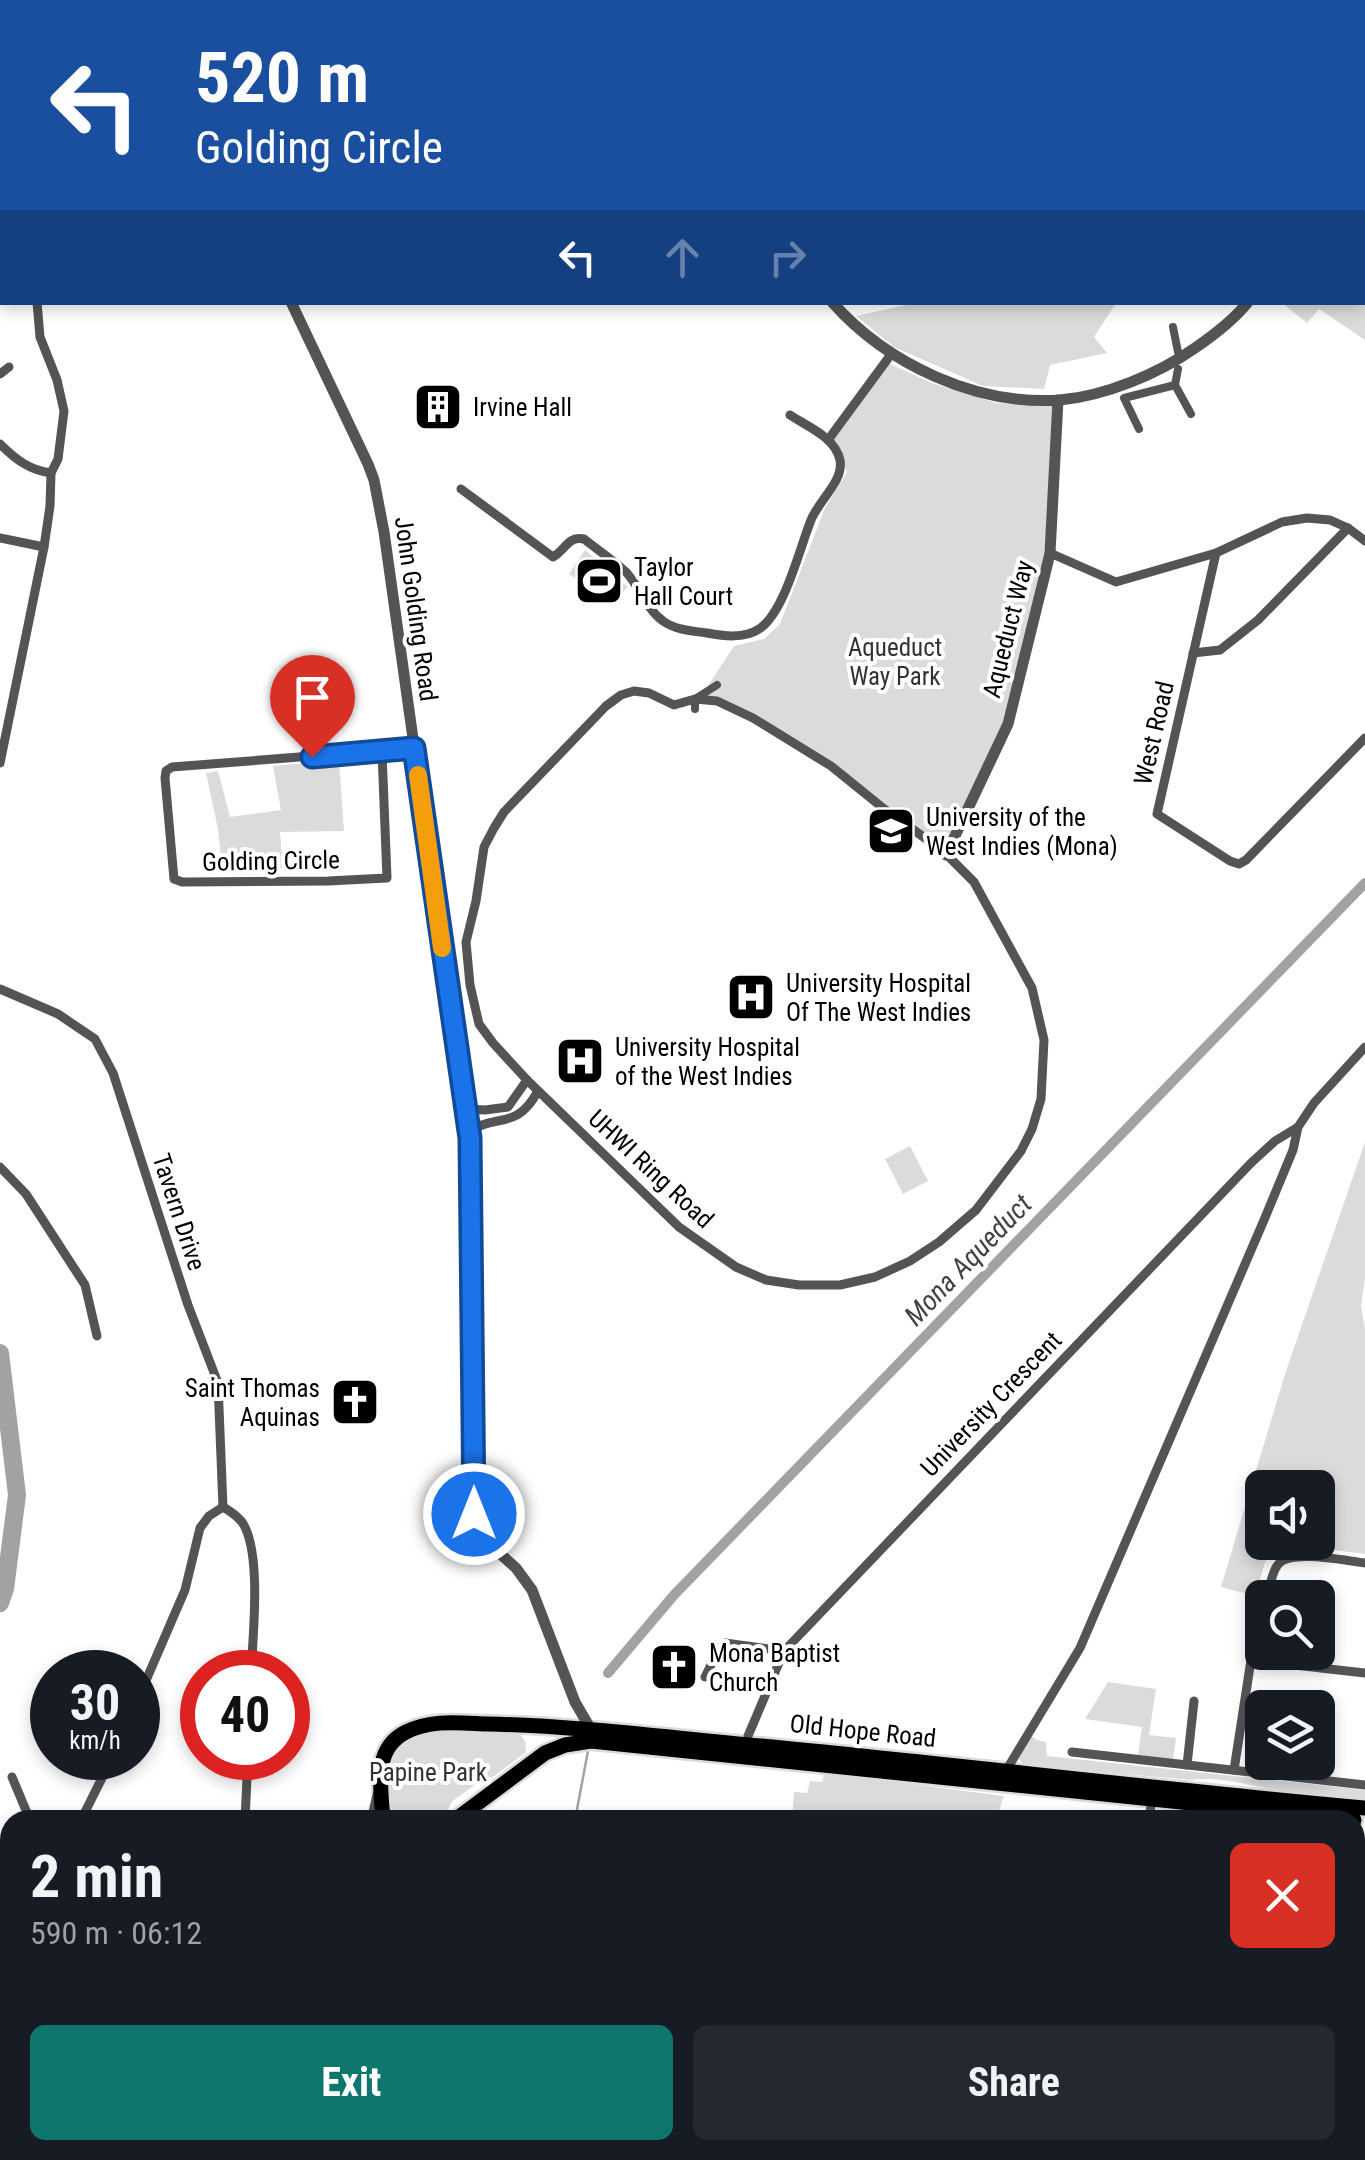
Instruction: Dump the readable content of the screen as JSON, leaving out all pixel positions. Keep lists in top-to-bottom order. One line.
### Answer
{"streets":{"main road":["Old Hope Road"],"street":["John Golding Road","Aqueduct Way","West Road","Golding Circle","UHWI Ring Road","Tavern Drive","University Crescent"]},"crossings":[["John Golding Road","Golding Circle"],["John Golding Road","Old Hope Road"],["Aqueduct Way","UHWI Ring Road"],["University Crescent","Old Hope Road"]],"water":["Mona Aqueduct"],"parks":["Aqueduct Way Park","Papine Park"],"places":{"building":["Irvine Hall"],"sports":["Taylor Hall Court"],"school or university":["University of the West Indies (Mona)"],"hospital":["University Hospital Of The West Indies","University Hospital of the West Indies"],"church":["Saint Thomas Aquinas","Mona Baptist Church"]},"page":{"turn":["520 m","Golding Circle"],"speed":"30 km/h","limit":"40","heading":["2 min","590 m · 06:12"],"buttons":["Exit","Share"]}}
